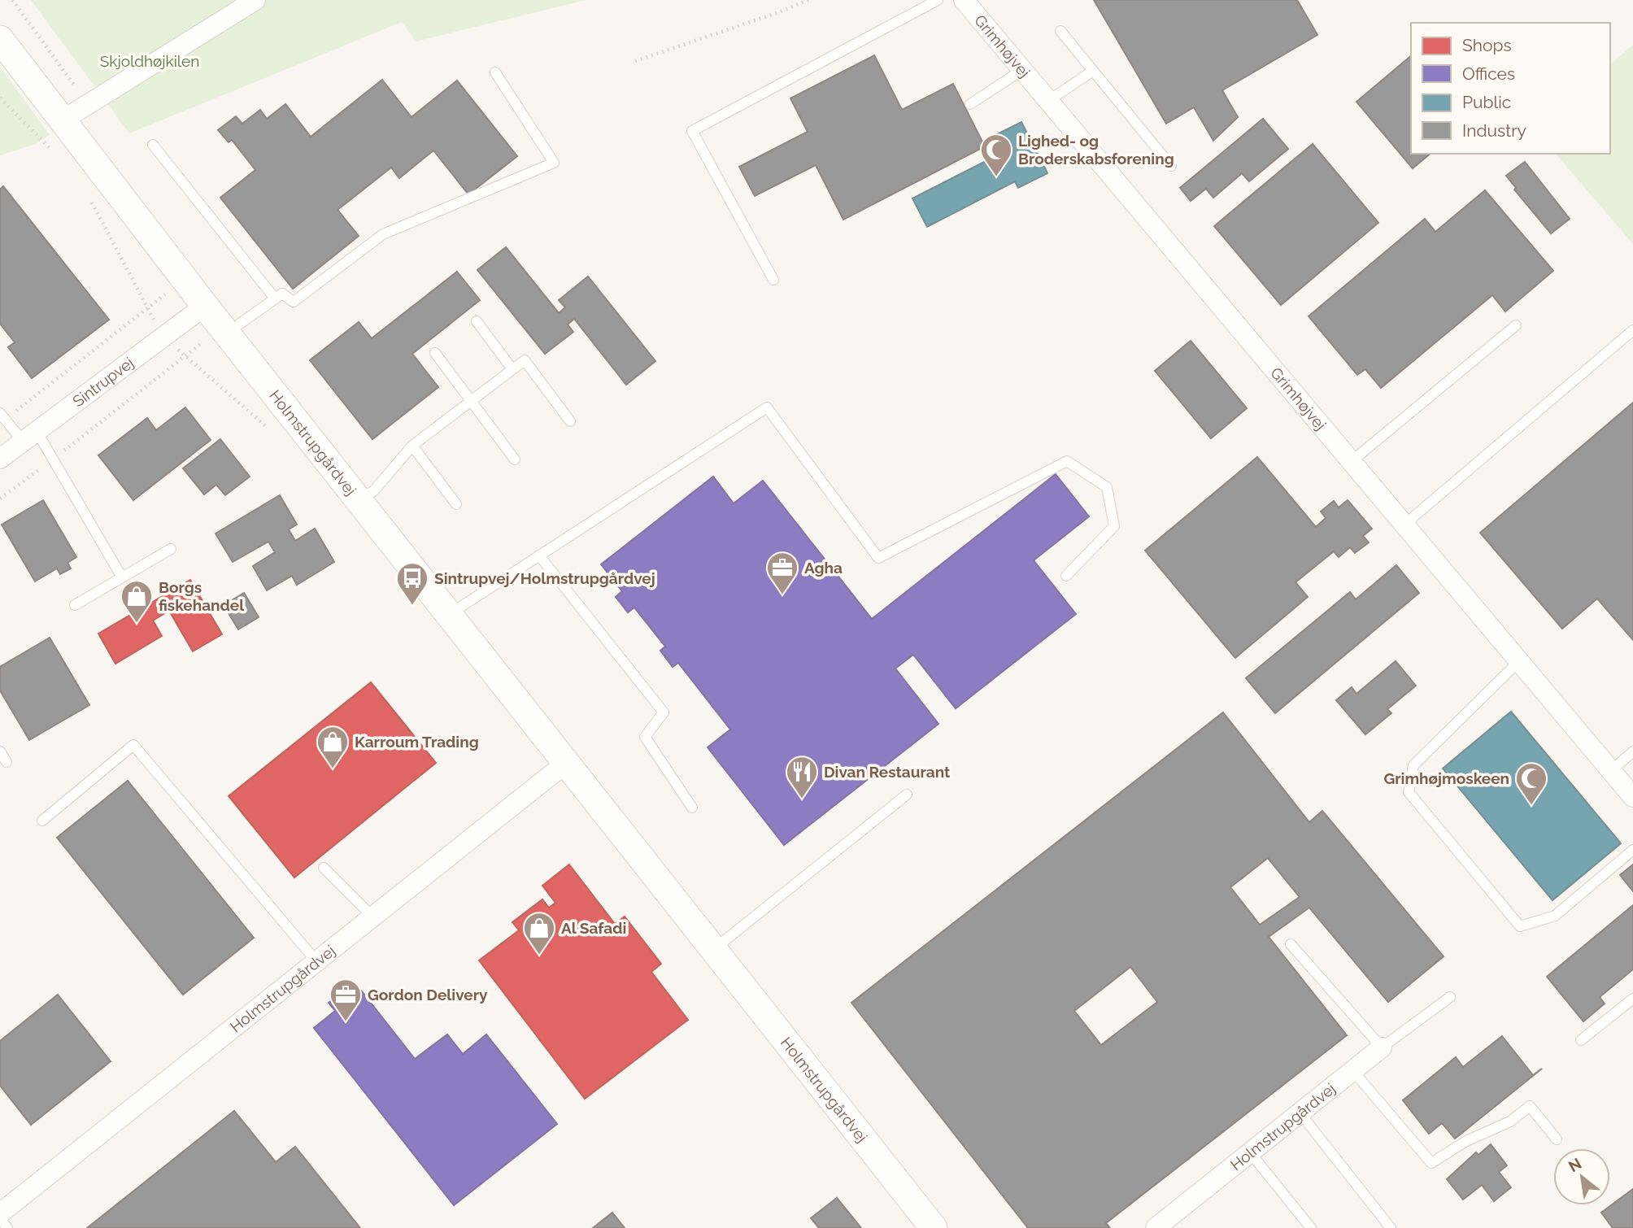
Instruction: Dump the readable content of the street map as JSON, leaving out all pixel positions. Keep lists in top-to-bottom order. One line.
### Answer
{"streets":{"street":["Grimhøjvej","Sintrupvej","Holmstrupgårdvej"]},"crossings":[["Sintrupvej","Holmstrupgårdvej"]],"parks":["Skjoldhøjkilen"],"places":{"mosque":["Lighed- og Broderskabsforening","Grimhøjmoskeen"],"office":["Agha","Gordon Delivery"],"bus stop":["Sintrupvej/Holmstrupgårdvej"],"shop":["Borgs fiskehandel","Karroum Trading","Al Safadi"],"restaurant":["Divan Restaurant"]},"legend":["Shops","Offices","Public","Industry"],"north":"top left"}
